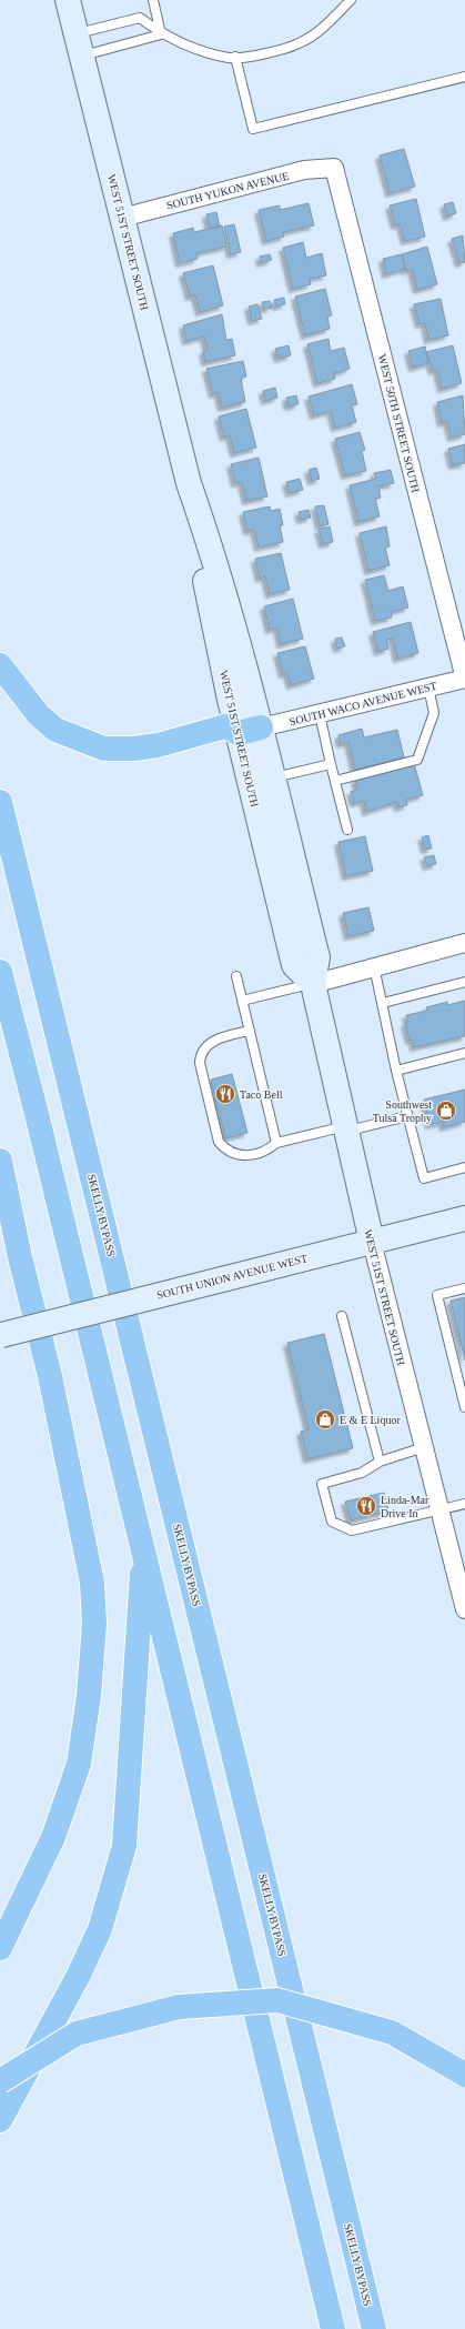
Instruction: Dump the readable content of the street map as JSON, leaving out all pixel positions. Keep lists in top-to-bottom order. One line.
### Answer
{"streets":{"highway":["SKELLY BYPASS"],"street":["SOUTH YUKON AVENUE","WEST 51ST STREET SOUTH","WEST 50TH STREET SOUTH","SOUTH WACO AVENUE WEST","SOUTH UNION AVENUE WEST"]},"crossings":[["SOUTH YUKON AVENUE","WEST 51ST STREET SOUTH"],["SOUTH YUKON AVENUE","WEST 50TH STREET SOUTH"],["WEST 51ST STREET SOUTH","SOUTH WACO AVENUE WEST"],["WEST 51ST STREET SOUTH","SOUTH UNION AVENUE WEST"],["WEST 50TH STREET SOUTH","SOUTH WACO AVENUE WEST"]],"places":{"restaurant":["Taco Bell","Linda-Mar Drive In"],"shop":["Southwest Tulsa Trophy","E & E Liquor"]}}
